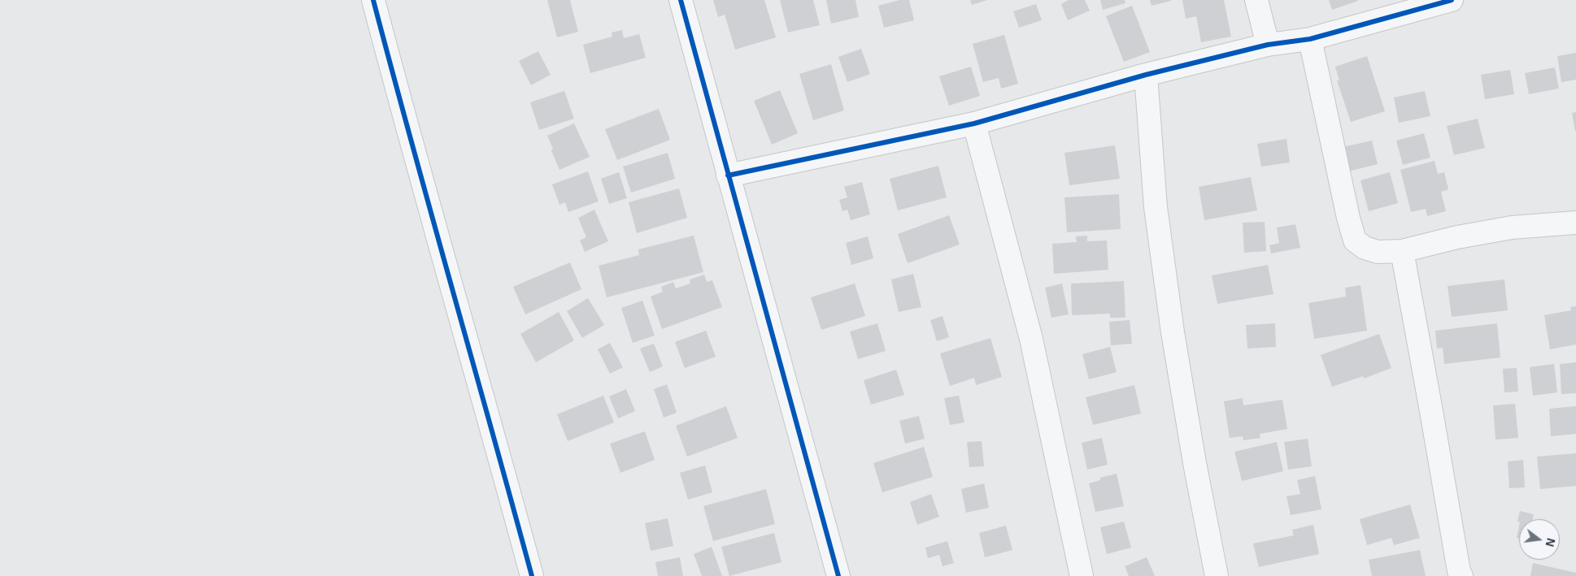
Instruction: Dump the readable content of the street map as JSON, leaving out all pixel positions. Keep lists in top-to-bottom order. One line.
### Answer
{"north":"right"}
